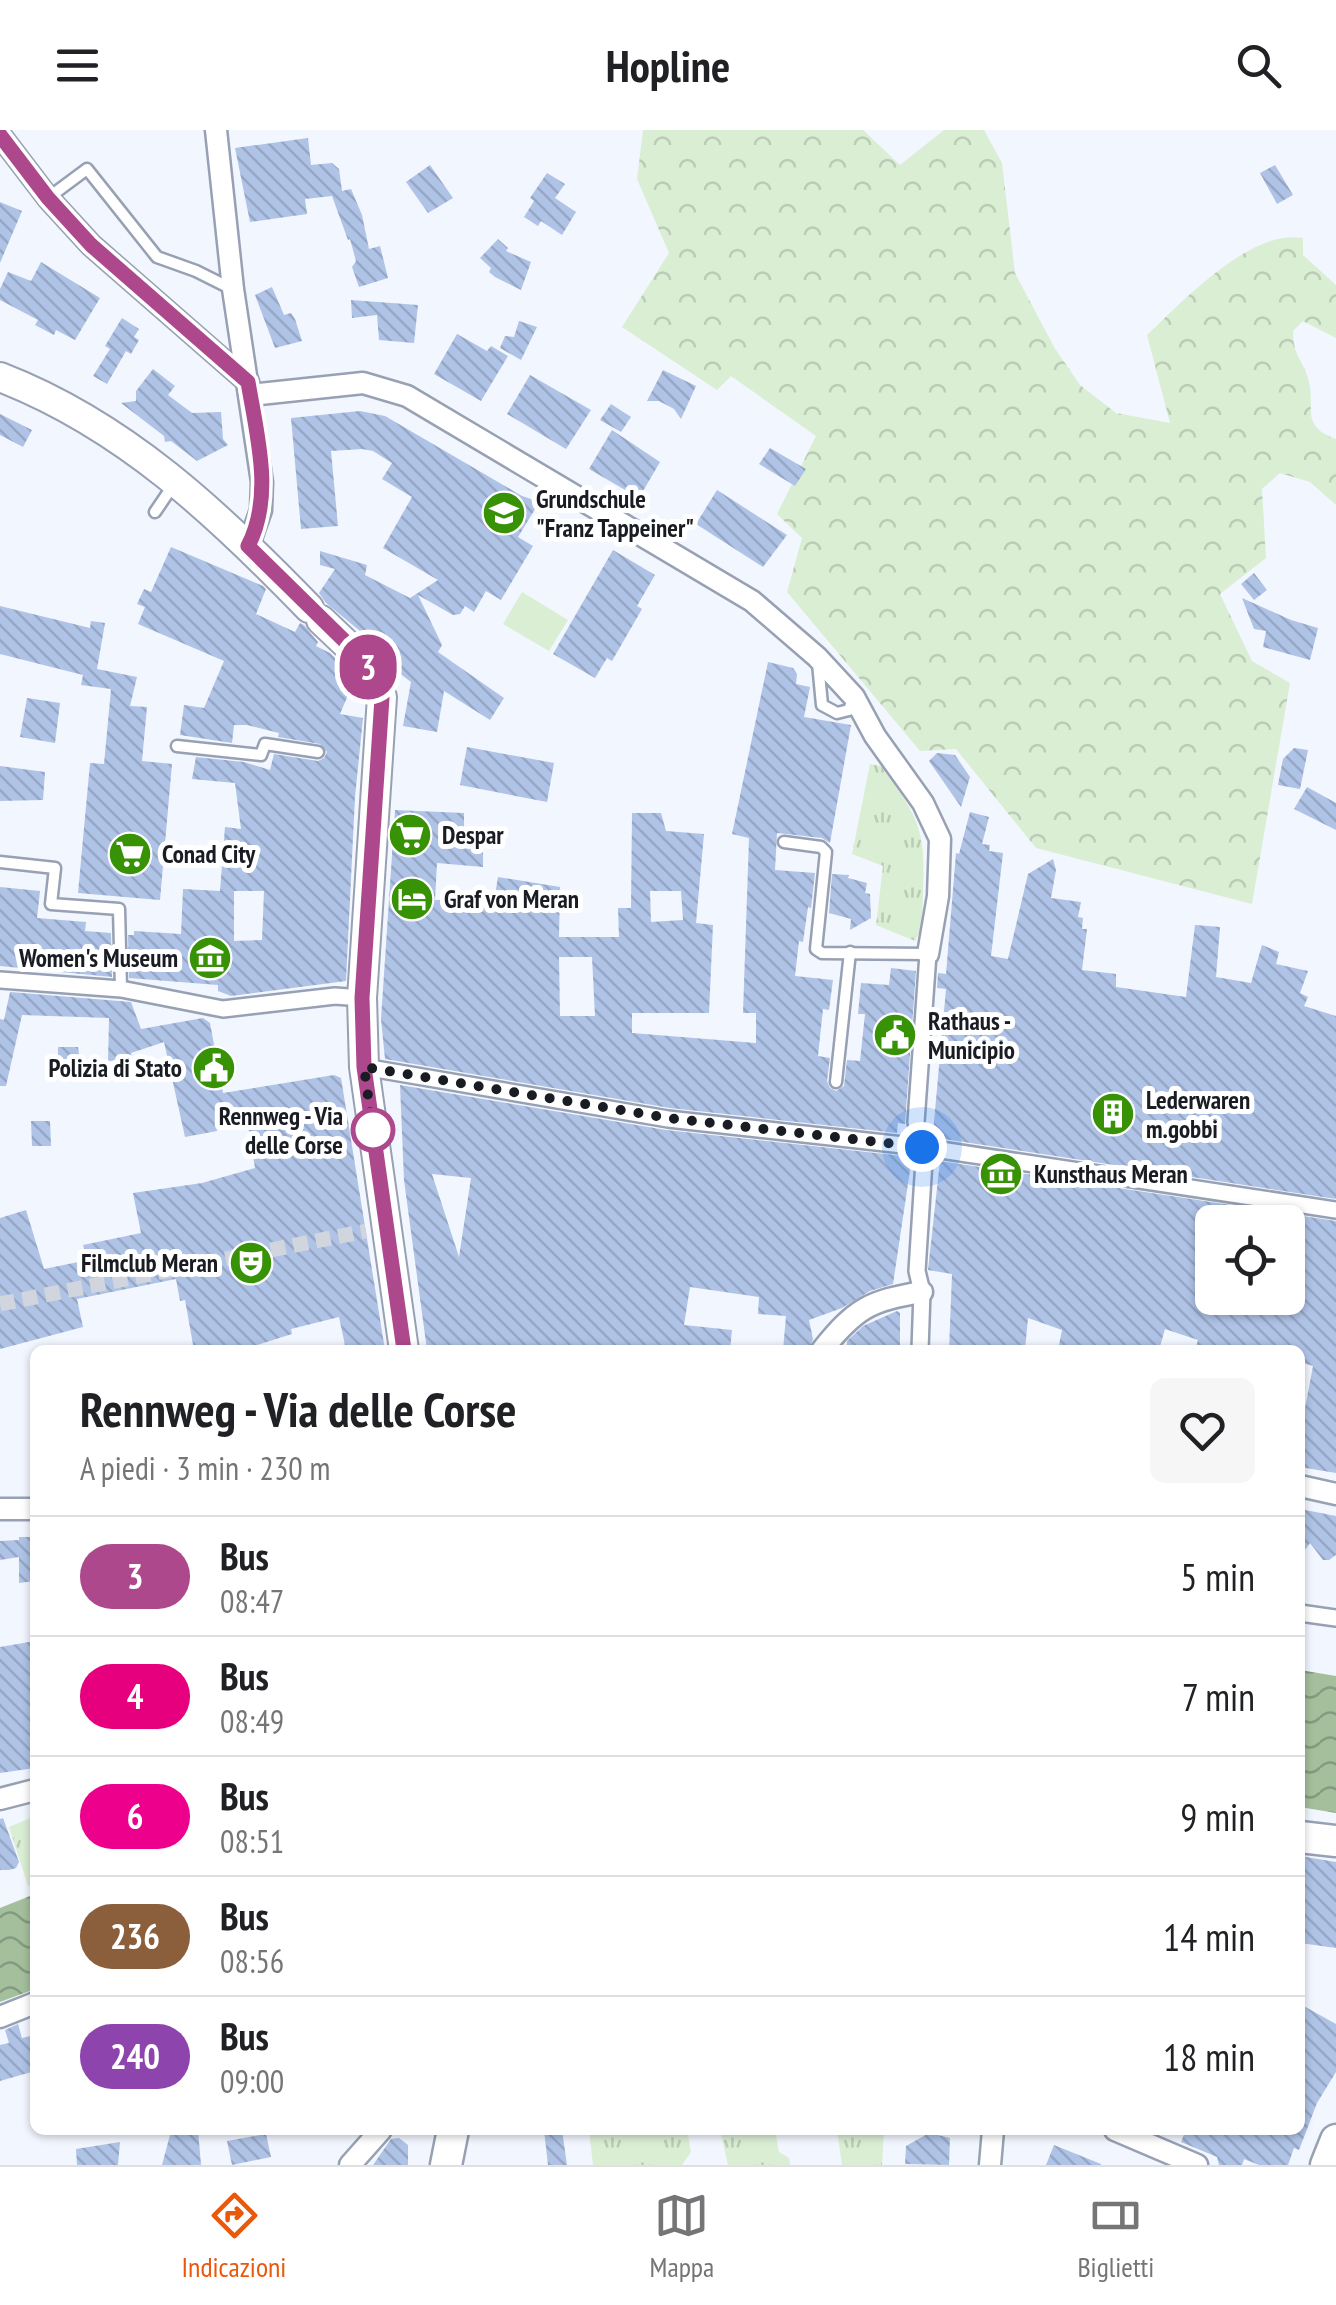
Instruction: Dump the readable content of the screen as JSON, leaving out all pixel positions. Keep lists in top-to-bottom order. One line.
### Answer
{"places":{"school or university":["Grundschule \"Franz Tappeiner\""],"supermarket":["Despar","Conad City"],"hotel":["Graf von Meran"],"museum":["Women's Museum","Kunsthaus Meran"],"public building":["Rathaus - Municipio","Polizia di Stato"],"building":["Lederwaren m.gobbi"],"other":["Rennweg - Via delle Corse"],"theatre":["Filmclub Meran"]},"lines":["bus line 3"],"page":{"header":"Hopline","on_map":"3","heading":["Rennweg - Via delle Corse","A piedi · 3 min · 230 m"],"list":[{"mark":"3","name":"Bus","note":"08:47","value":"5 min"},{"mark":"4","name":"Bus","note":"08:49","value":"7 min"},{"mark":"6","name":"Bus","note":"08:51","value":"9 min"},{"mark":"236","name":"Bus","note":"08:56","value":"14 min"},{"mark":"240","name":"Bus","note":"09:00","value":"18 min"}],"tabs":["Indicazioni","Mappa","Biglietti"]}}
